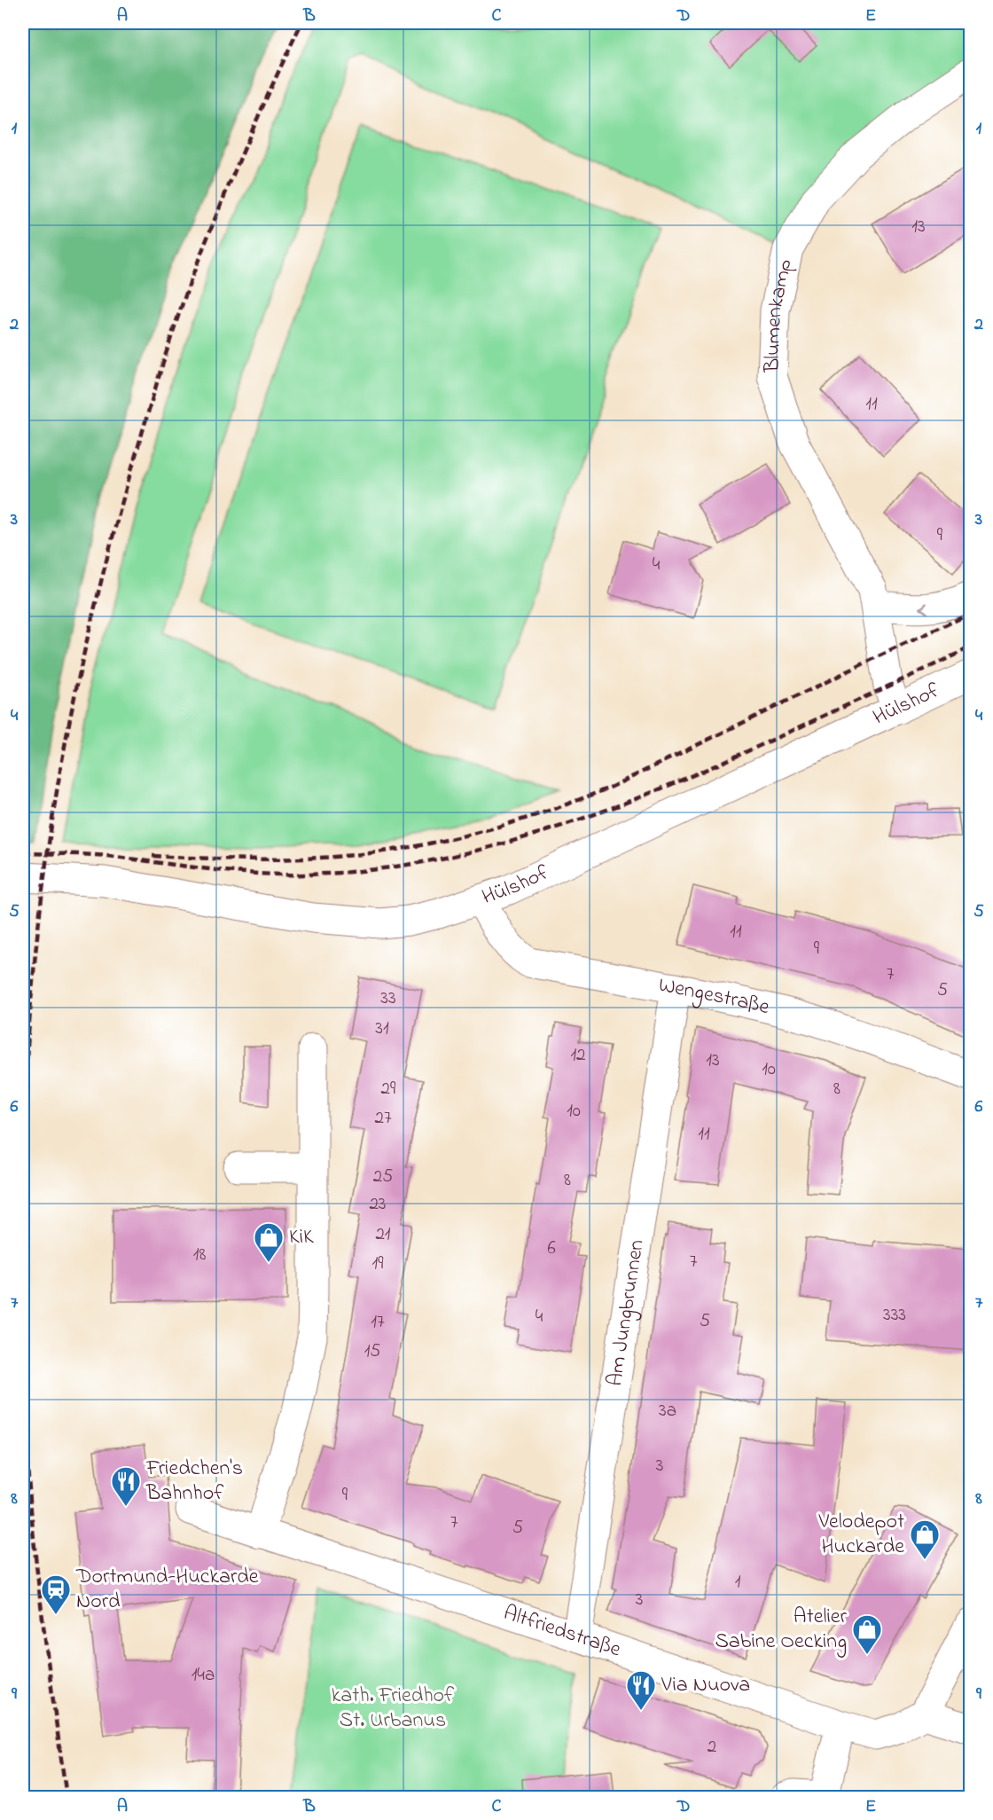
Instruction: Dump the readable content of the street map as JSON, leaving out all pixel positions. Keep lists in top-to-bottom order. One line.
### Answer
{"streets":{"street":["Blumenkamp","Hülshof","Wengestraße","Am Jungbrunnen","Altfriedstraße"]},"crossings":[["Blumenkamp","Hülshof"],["Hülshof","Wengestraße"],["Wengestraße","Am Jungbrunnen"],["Am Jungbrunnen","Altfriedstraße"]],"parks":["kath. Friedhof St. Urbanus"],"places":{"shop":["KiK","Velodepot Huckarde","Atelier Sabine Oecking"],"restaurant":["Friedchen's Bahnhof","Via Nuova"],"station":["Dortmund-Huckarde Nord"]},"house_numbers":["13","11","9","4","11","9","7","5","33","31","12","13","10","29","8","10","27","11","25","8","23","21","6","18","7","19","333","4","5","17","15","3a","3","9","7","5","1","3","14a","2"],"grid":{"columns":["A","B","C","D","E"],"rows":["1","2","3","4","5","6","7","8","9"]}}
